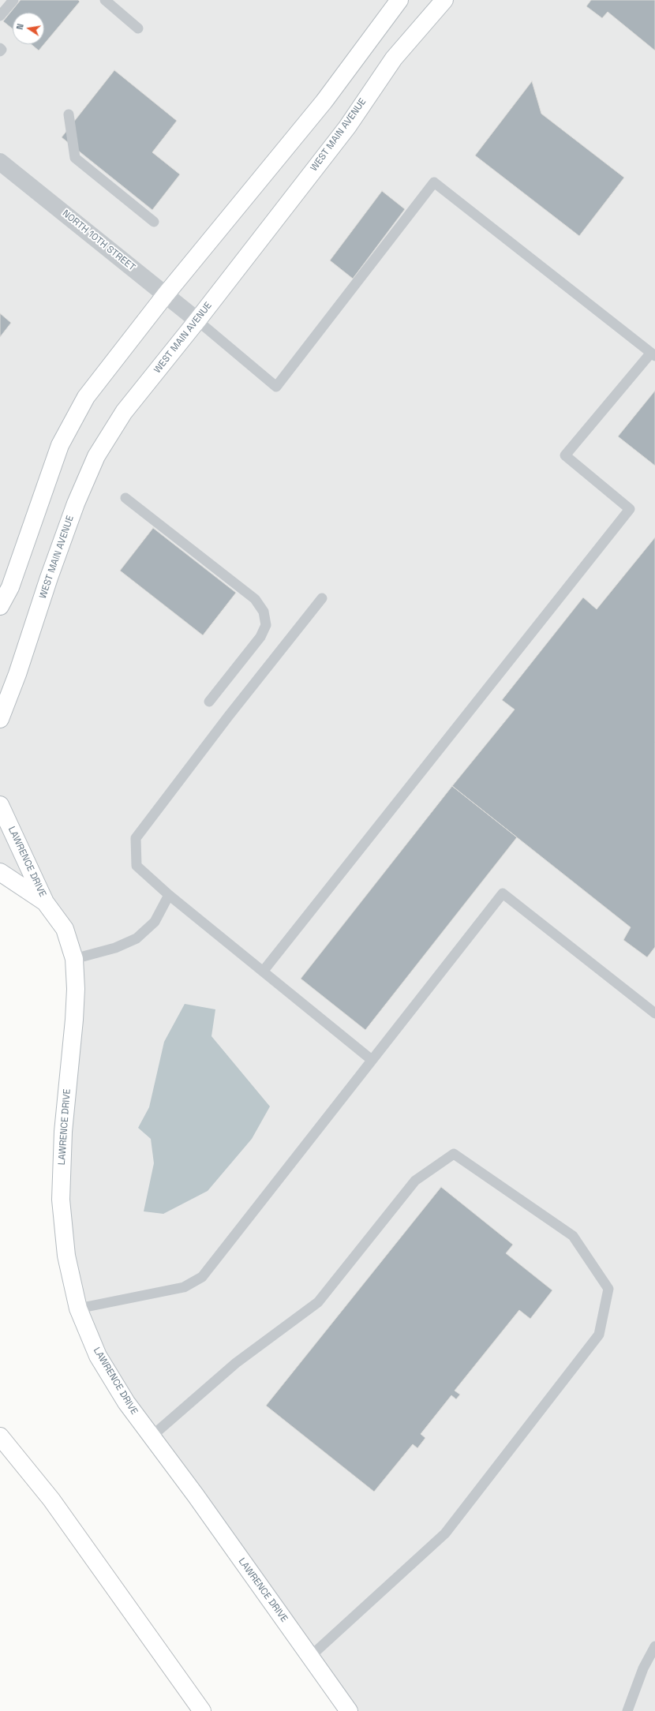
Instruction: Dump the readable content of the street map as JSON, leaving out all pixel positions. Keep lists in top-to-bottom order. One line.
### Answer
{"streets":{"main road":["WEST MAIN AVENUE","LAWRENCE DRIVE"],"street":["NORTH 10TH STREET"]},"crossings":[["WEST MAIN AVENUE","NORTH 10TH STREET"]],"north":"left"}
